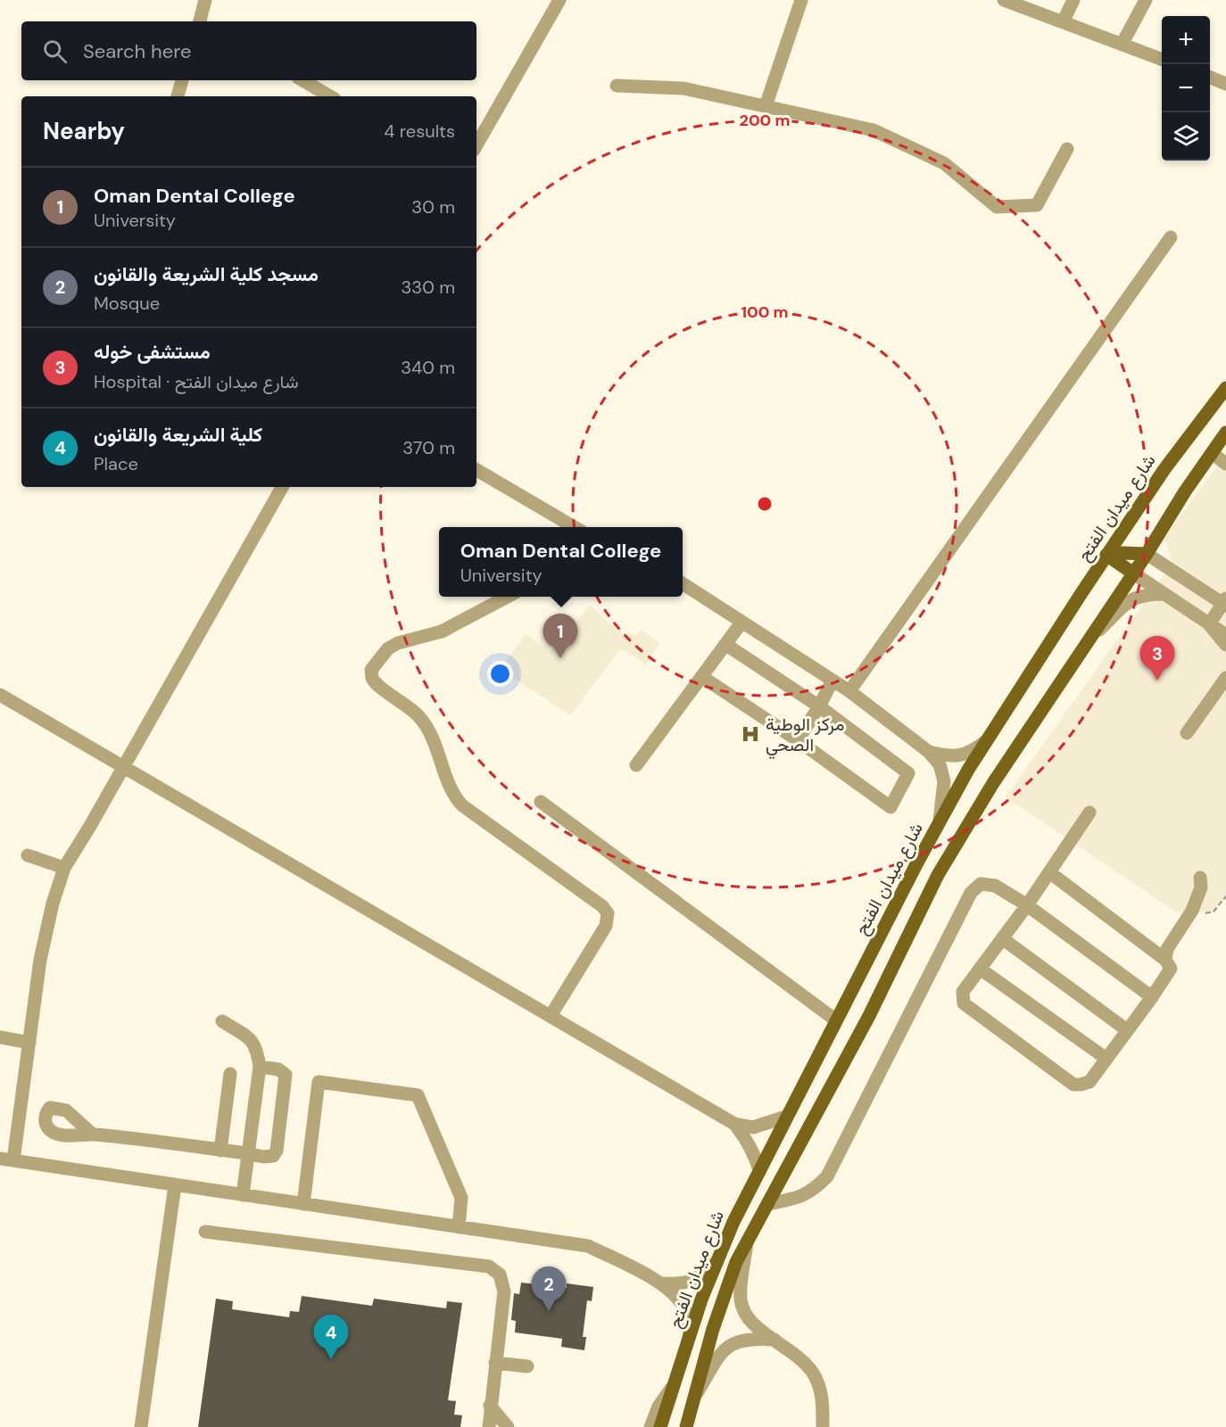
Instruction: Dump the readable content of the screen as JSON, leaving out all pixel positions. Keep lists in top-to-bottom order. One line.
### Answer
{"streets":{"main road":["شارع ميدان الفتح"]},"places":{"hospital":["مركز الوطية الصحي"]},"page":{"map_buttons":["+","−"],"search":"Search here","heading":["Nearby","4 results"],"list":[{"mark":"1","name":"Oman Dental College","note":"University","value":"30 m"},{"mark":"2","name":"مسجد كلية الشريعة والقانون","note":"Mosque","value":"330 m"},{"mark":"3","name":"مستشفى خوله","note":"Hospital · شارع ميدان الفتح","value":"340 m"},{"mark":"4","name":"كلية الشريعة والقانون","note":"Place","value":"370 m"}],"popup":["Oman Dental College","University"],"pins":["1","3","2","4"]},"rings":["200 m","100 m"]}
